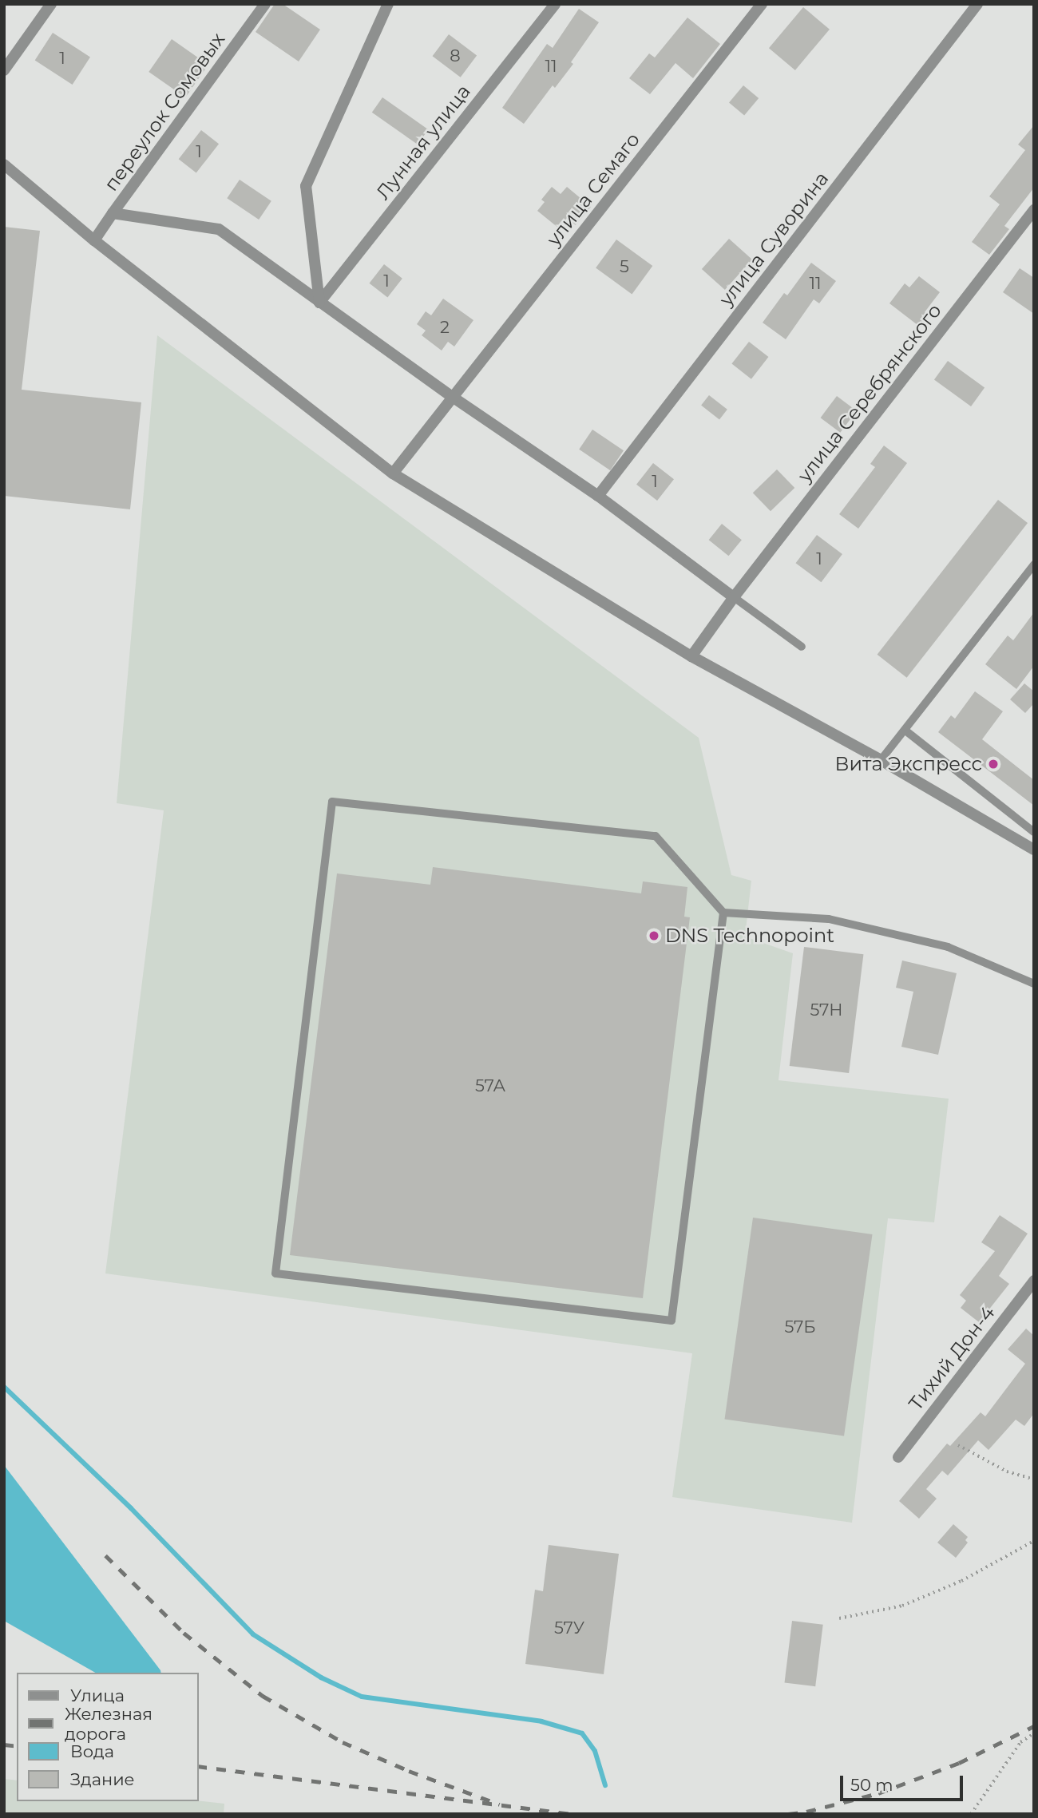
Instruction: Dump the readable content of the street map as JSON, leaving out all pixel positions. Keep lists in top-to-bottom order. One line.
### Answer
{"streets":{"street":["переулок Сомовых","Лунная улица","улица Семаго","улица Суворина","улица Серебрянского","Тихий Дон-4"]},"places":["Вита Экспресс","DNS Technopoint"],"house_numbers":["8","1","11","1","5","1","11","2","1","1","57Н","57А","57Б","57У"],"legend":["Улица","Железная дорога","Вода","Здание"],"scale_bar":"50 m"}
